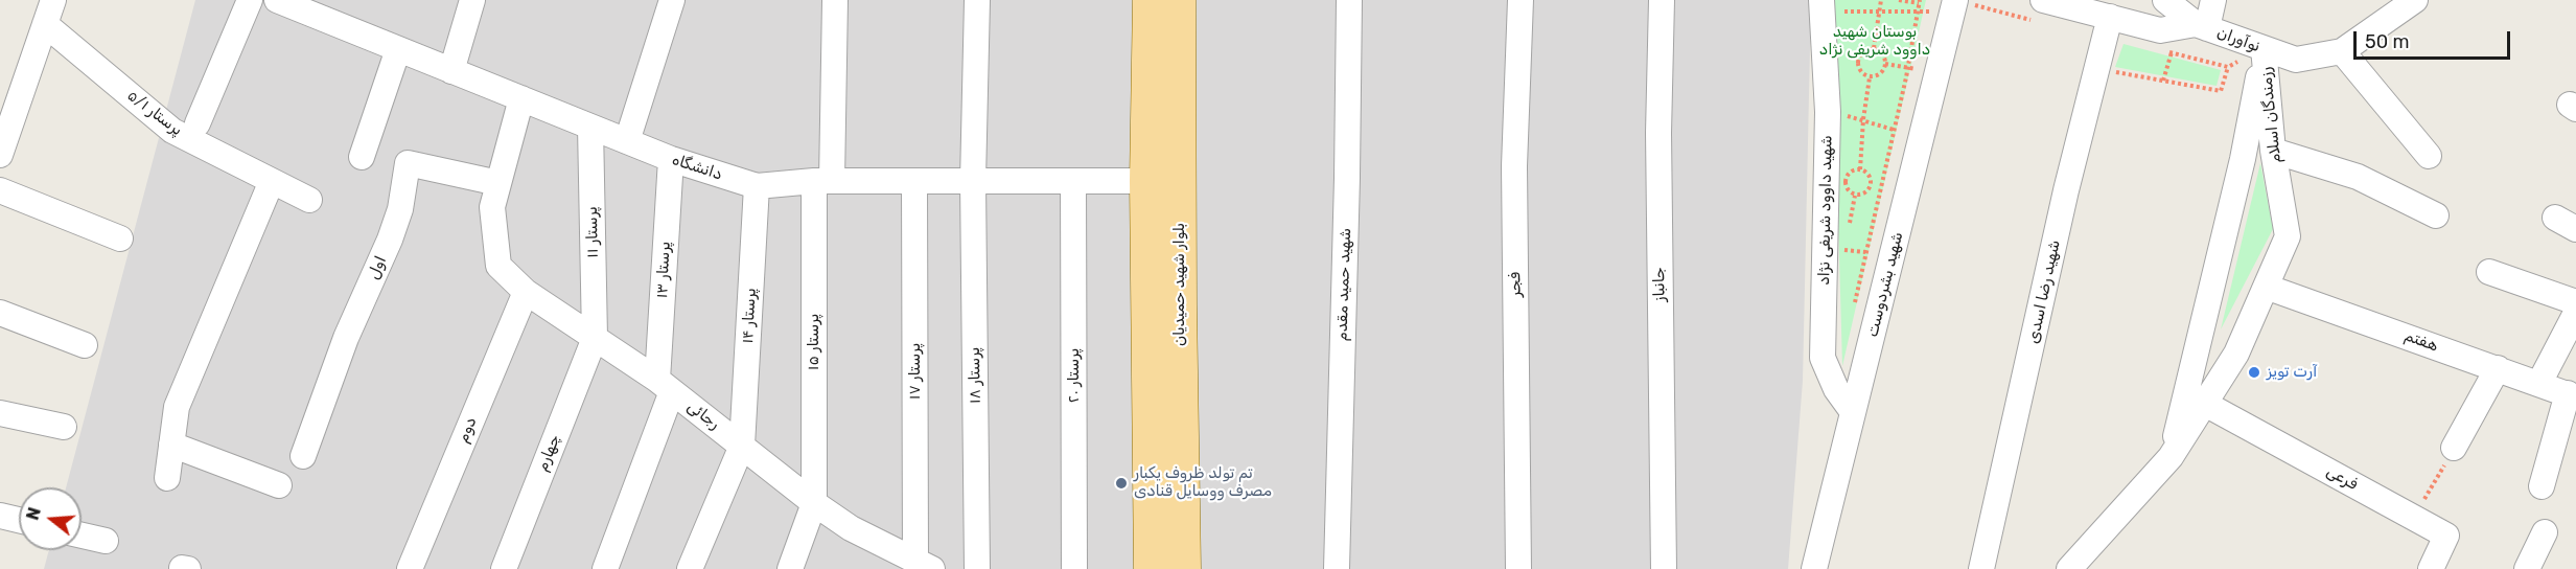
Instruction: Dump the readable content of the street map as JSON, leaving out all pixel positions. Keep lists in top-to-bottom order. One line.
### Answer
{"streets":{"main road":["بلوار شهید حمیدیان"],"street":["نوآوران","پرستار ۵/۱","رزمندگان اسلام","دانشگاه","شهید داوود شریفی نژاد","پرستار ۱۱","اول","پرستار ۱۳","شهید حمید مقدم","فجر","جانباز","شهید بشردوست","شهید رضا اسدی","پرستار ۱۴","هفتم","پرستار ۱۵","پرستار ۱۷","پرستار ۱۸","پرستار ۲۰","رجائی","دوم","چهارم","فرعی"]},"crossings":[["نوآوران","رزمندگان اسلام"],["رزمندگان اسلام","هفتم"],["رزمندگان اسلام","فرعی"],["دانشگاه","پرستار ۱۱"],["دانشگاه","پرستار ۱۳"],["دانشگاه","بلوار شهید حمیدیان"],["دانشگاه","پرستار ۱۴"],["دانشگاه","پرستار ۱۵"],["دانشگاه","پرستار ۱۷"],["دانشگاه","پرستار ۱۸"],["دانشگاه","پرستار ۲۰"],["دانشگاه","رجائی"],["شهید داوود شریفی نژاد","شهید بشردوست"],["پرستار ۱۱","رجائی"],["پرستار ۱۱","چهارم"],["اول","رجائی"],["پرستار ۱۳","رجائی"],["پرستار ۱۴","رجائی"],["پرستار ۱۵","رجائی"],["پرستار ۱۷","رجائی"],["رجائی","دوم"],["رجائی","چهارم"]],"parks":["بوستان شهید داوود شریفی نژاد"],"places":["آرت تویز","تم تولد ظروف یکبار مصرف ووسایل قنادی"],"scale_bar":"50 m","north":"left"}
